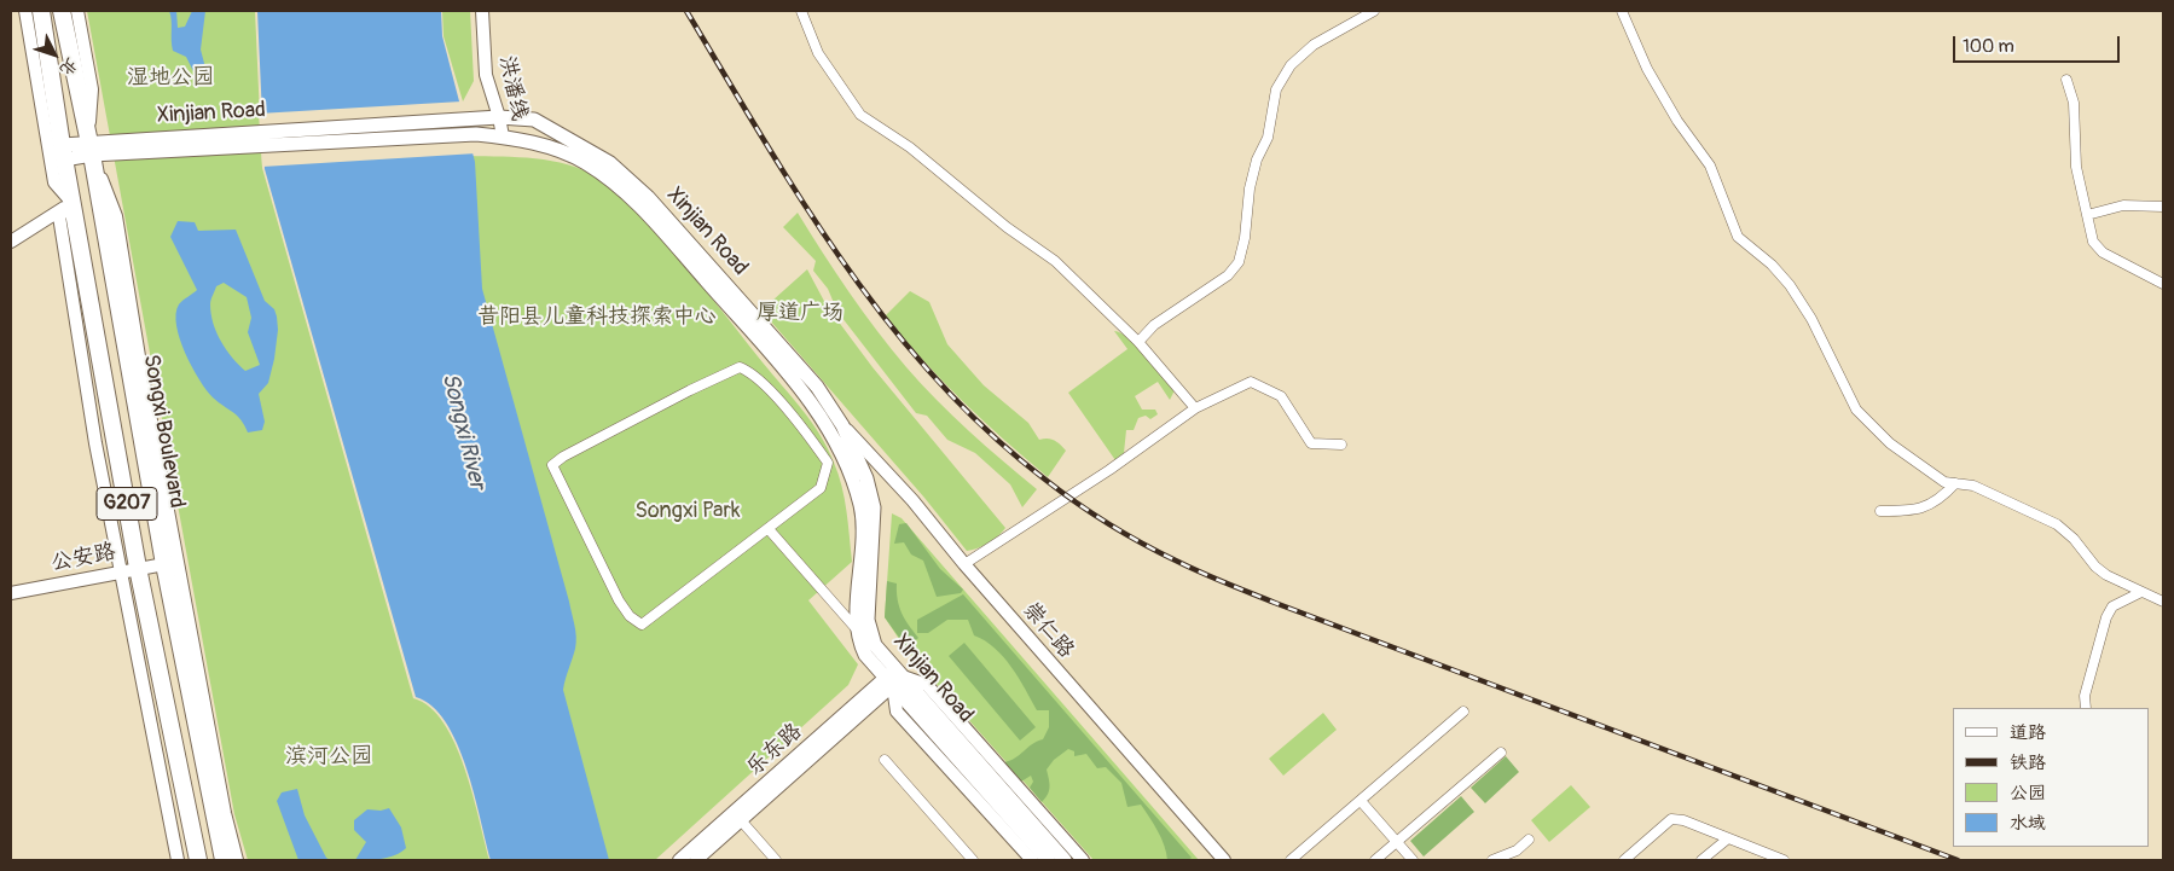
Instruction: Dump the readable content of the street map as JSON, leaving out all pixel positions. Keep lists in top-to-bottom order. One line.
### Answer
{"streets":{"highway":["Songxi Boulevard","G207"],"main road":["洪潘线","Xinjian Road","公安路","崇仁路","乐东路"]},"crossings":[["洪潘线","Xinjian Road"],["Xinjian Road","Songxi Boulevard"],["Xinjian Road","G207"],["Xinjian Road","崇仁路"],["Xinjian Road","乐东路"],["Songxi Boulevard","公安路"],["G207","公安路"]],"water":["Songxi River"],"parks":["湿地公园","厚道广场","昔阳县儿童科技探索中心","Songxi Park","滨河公园"],"legend":["道路","铁路","公园","水域"],"scale_bar":"100 m","north":"bottom right"}
